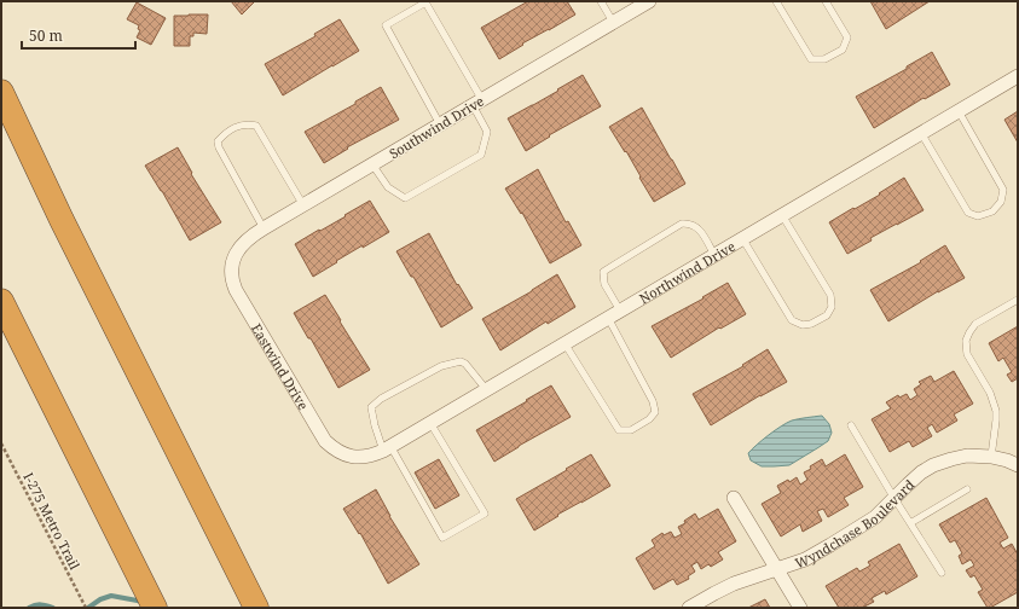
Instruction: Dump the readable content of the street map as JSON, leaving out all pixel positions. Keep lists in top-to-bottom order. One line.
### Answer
{"streets":{"street":["Southwind Drive","Northwind Drive","Eastwind Drive","Wyndchase Boulevard"],"path":["I-275 Metro Trail"]},"crossings":[["Southwind Drive","Eastwind Drive"],["Northwind Drive","Eastwind Drive"]],"scale_bar":"50 m"}
